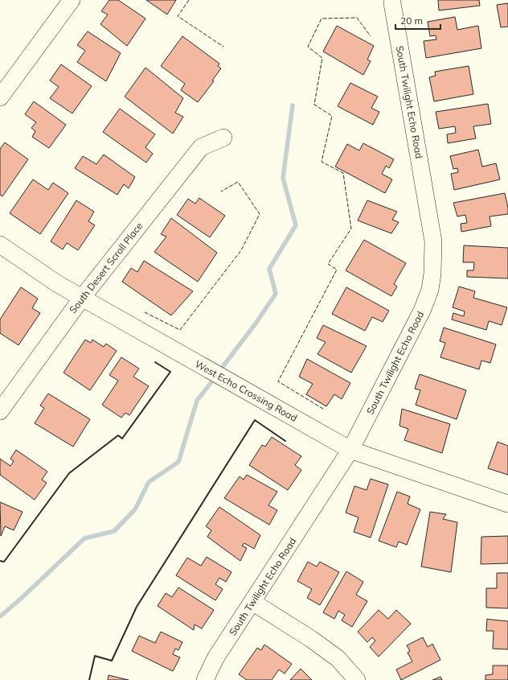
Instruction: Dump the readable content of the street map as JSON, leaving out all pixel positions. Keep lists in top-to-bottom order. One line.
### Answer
{"streets":{"street":["South Twilight Echo Road","South Desert Scroll Place","West Echo Crossing Road"]},"crossings":[["South Twilight Echo Road","West Echo Crossing Road"],["South Desert Scroll Place","West Echo Crossing Road"]],"scale_bar":"20 m"}
